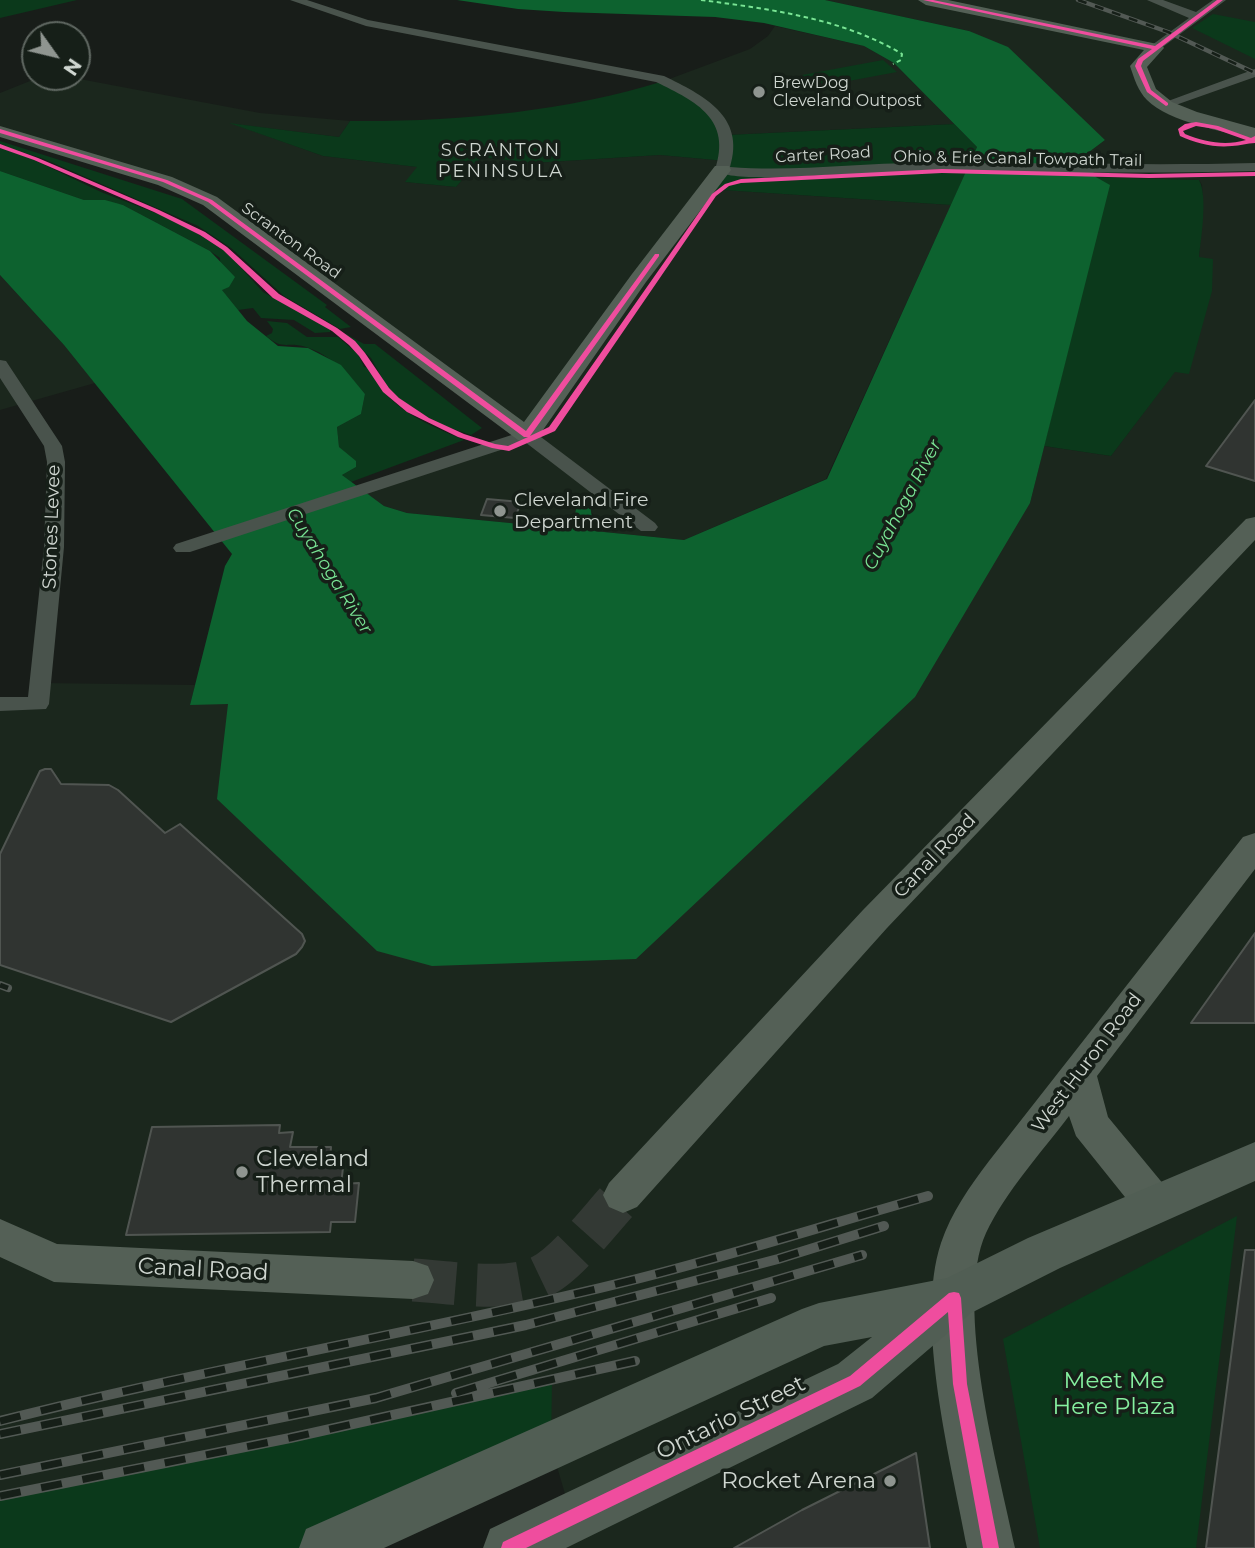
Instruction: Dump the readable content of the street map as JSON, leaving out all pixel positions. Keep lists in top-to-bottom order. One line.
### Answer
{"streets":{"main road":["Ontario Street"],"street":["Carter Road","Scranton Road","Stones Levee","Canal Road","West Huron Road"],"cycle path":["Ohio & Erie Canal Towpath Trail"]},"crossings":[["West Huron Road","Ontario Street"]],"districts":["SCRANTON PENINSULA"],"water":["Cuyahoga River"],"parks":["Meet Me Here Plaza"],"places":["BrewDog Cleveland Outpost","Cleveland Fire Department","Cleveland Thermal","Rocket Arena"],"north":"bottom right"}
